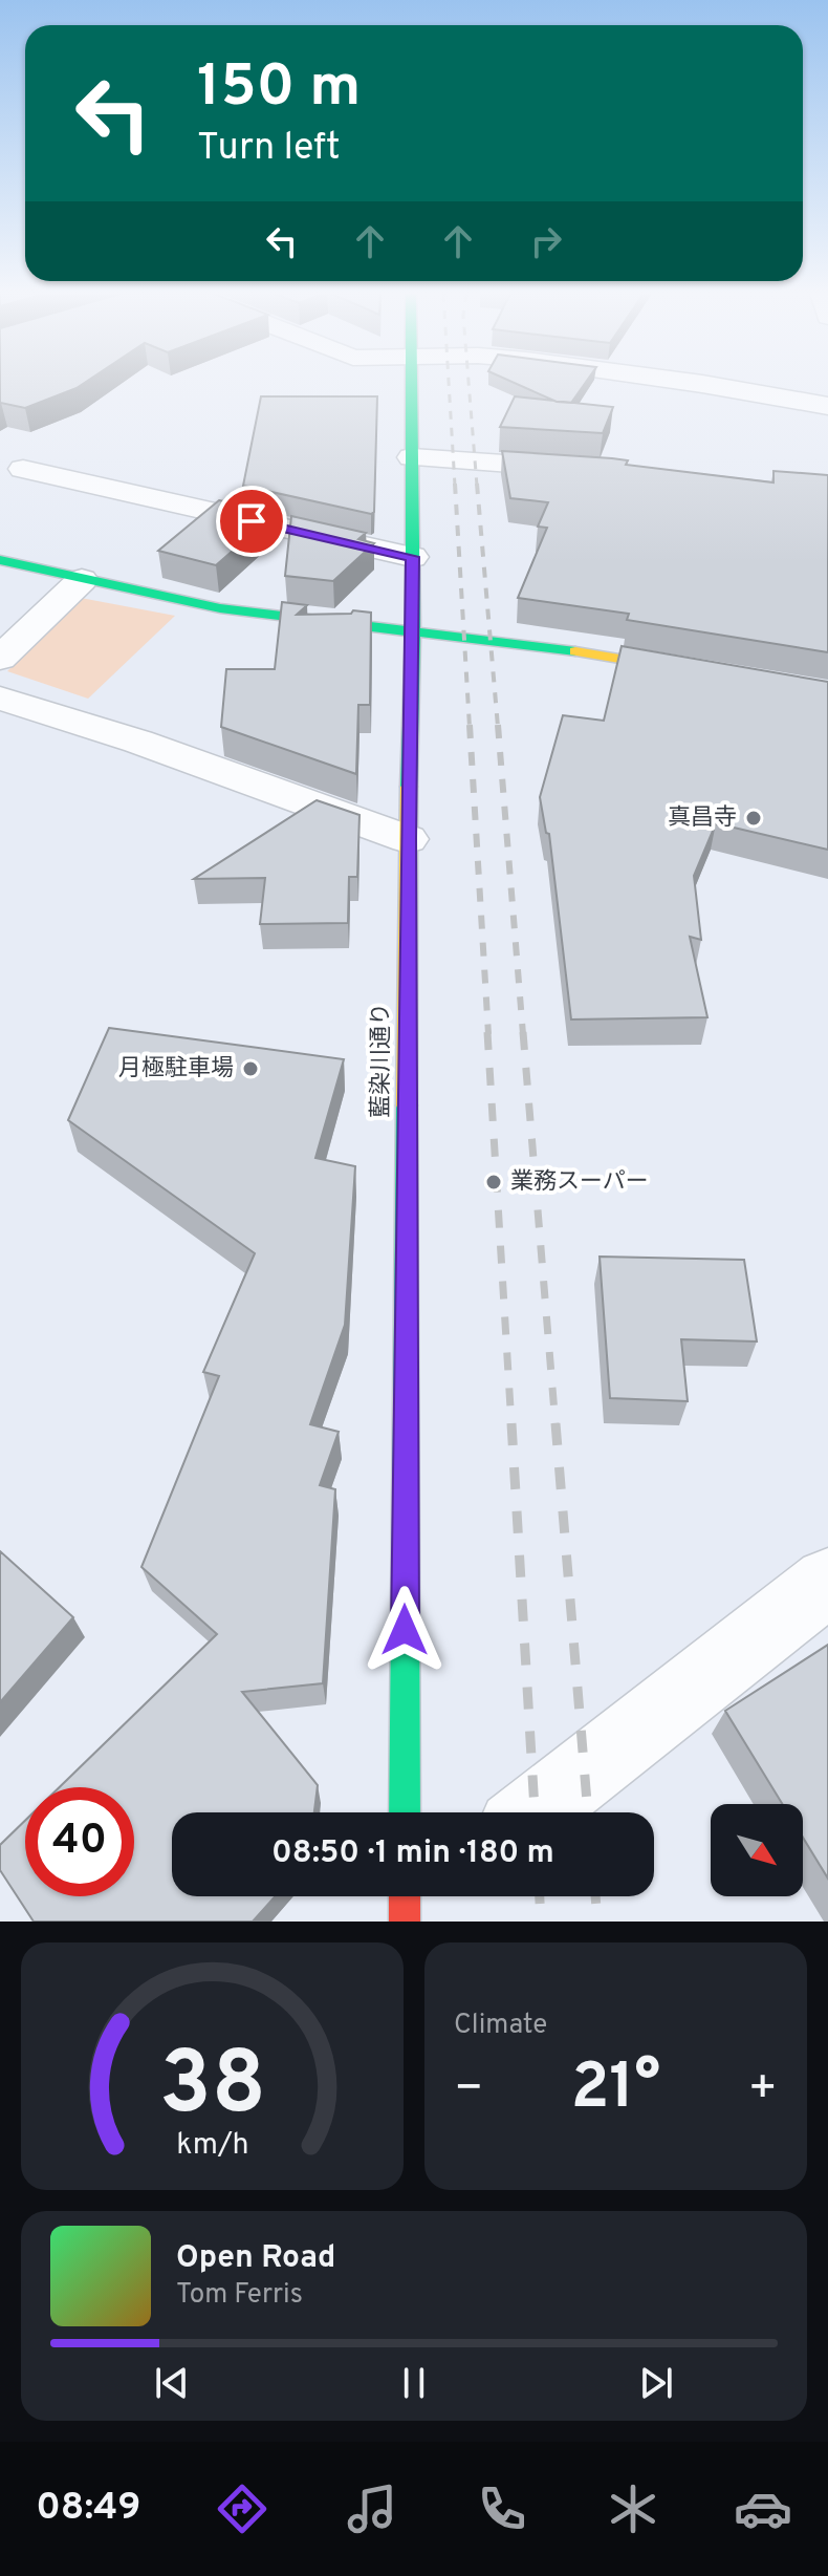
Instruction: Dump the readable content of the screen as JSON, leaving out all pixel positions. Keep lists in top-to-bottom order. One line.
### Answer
{"streets":{"street":["藍染川通り"]},"places":["真昌寺","月極駐車場","業務スーパー"],"north":"bottom right","page":{"turn":["150 m","Turn left"],"limit":"40","trip":"08:50 · 1 min · 180 m","tile":"Climate","heat":["−","21°","+"],"song":["Open Road","Tom Ferris"],"tabs":"08:49","gauge":["38","km/h"]}}
